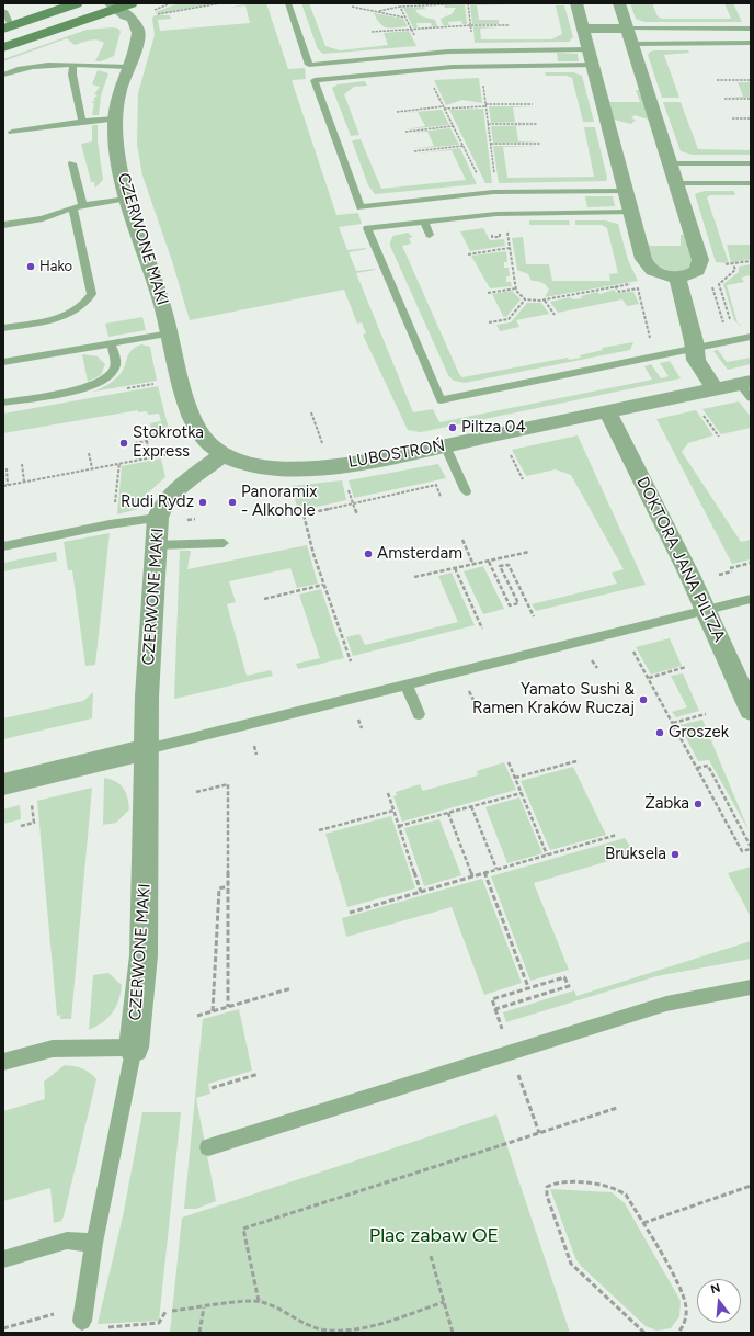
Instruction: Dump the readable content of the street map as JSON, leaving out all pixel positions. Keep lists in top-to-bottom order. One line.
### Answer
{"streets":{"street":["CZERWONE MAKI","LUBOSTROŃ","DOKTORA JANA PILTZA"]},"crossings":[["CZERWONE MAKI","LUBOSTROŃ"],["LUBOSTROŃ","DOKTORA JANA PILTZA"]],"parks":["Plac zabaw OE"],"places":["Hako","Piltza 04","Stokrotka Express","Rudi Rydz","Panoramix - Alkohole","Amsterdam","Yamato Sushi & Ramen Kraków Ruczaj","Groszek","Żabka","Bruksela"],"north":"top"}
